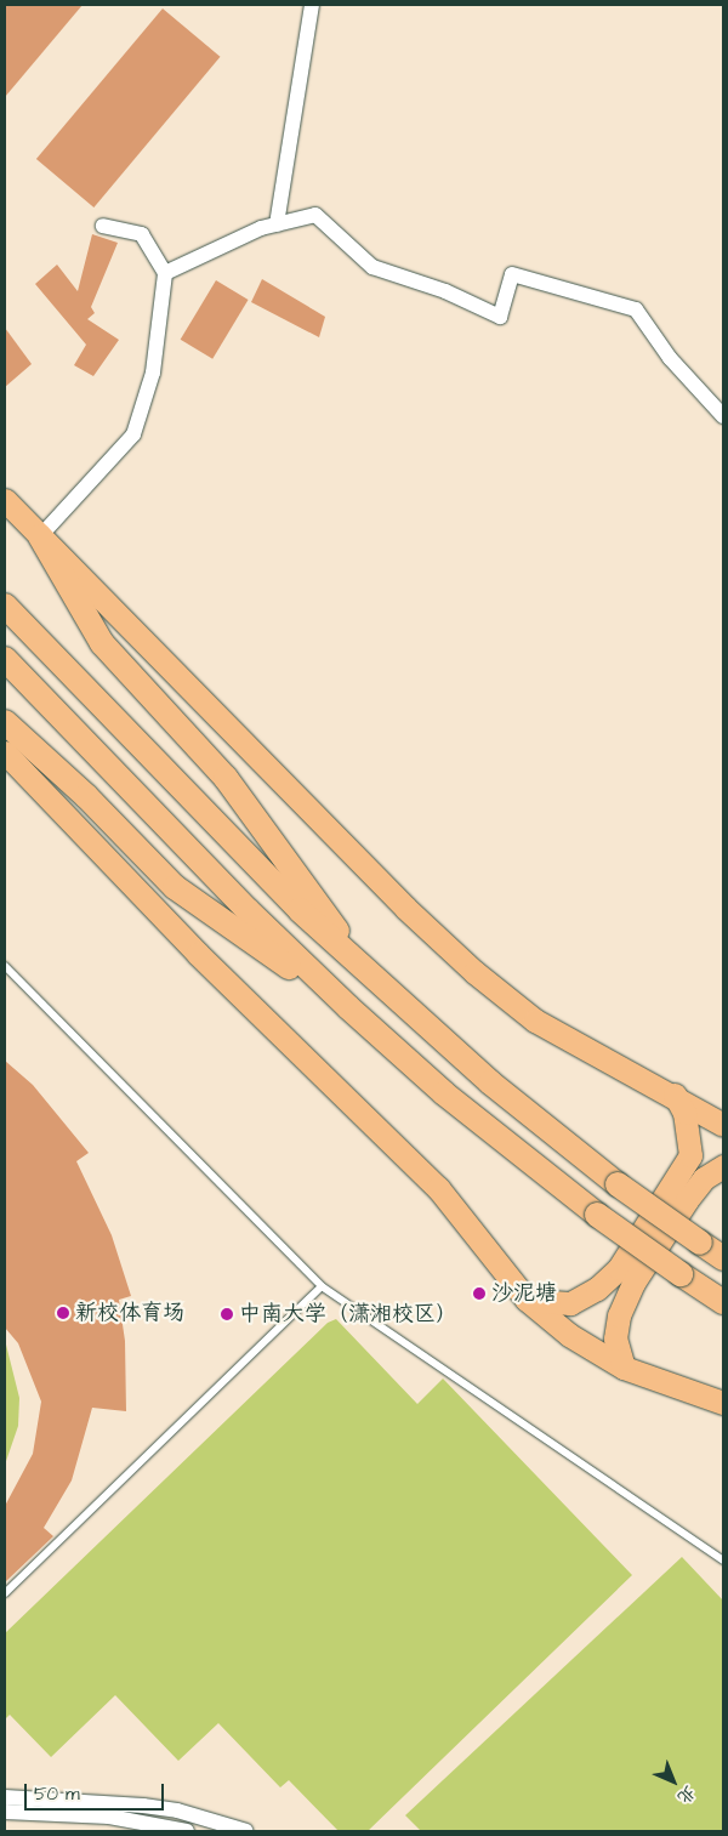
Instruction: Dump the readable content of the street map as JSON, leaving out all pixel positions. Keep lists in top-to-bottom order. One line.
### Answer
{"places":["沙泥塘","新校体育场","中南大学（潇湘校区）"],"scale_bar":"50 m","north":"bottom right"}
